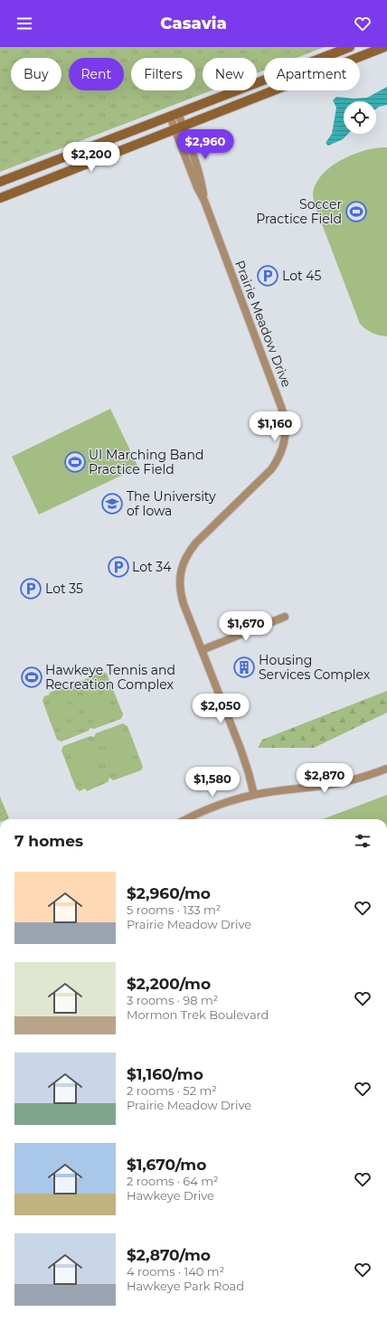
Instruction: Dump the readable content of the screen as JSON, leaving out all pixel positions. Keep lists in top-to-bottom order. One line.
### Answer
{"streets":{"street":["Prairie Meadow Drive"]},"places":{"sports":["Soccer Practice Field","UI Marching Band Practice Field","Hawkeye Tennis and Recreation Complex"],"parking":["Lot 45","Lot 34","Lot 35"],"school or university":["The University of Iowa"],"building":["Housing Services Complex"]},"page":{"header":"Casavia","chip":["Buy","Rent","Filters","New","Apartment"],"price":["$2,960","$2,200","$1,160","$1,670","$2,050","$2,870","$1,580"],"heading":"7 homes","list":[{"name":"$2,960/mo","note":"5 rooms · 133 m² · Prairie Meadow Drive"},{"name":"$2,200/mo","note":"3 rooms · 98 m² · Mormon Trek Boulevard"},{"name":"$1,160/mo","note":"2 rooms · 52 m² · Prairie Meadow Drive"},{"name":"$1,670/mo","note":"2 rooms · 64 m² · Hawkeye Drive"},{"name":"$2,870/mo","note":"4 rooms · 140 m² · Hawkeye Park Road"}]}}
